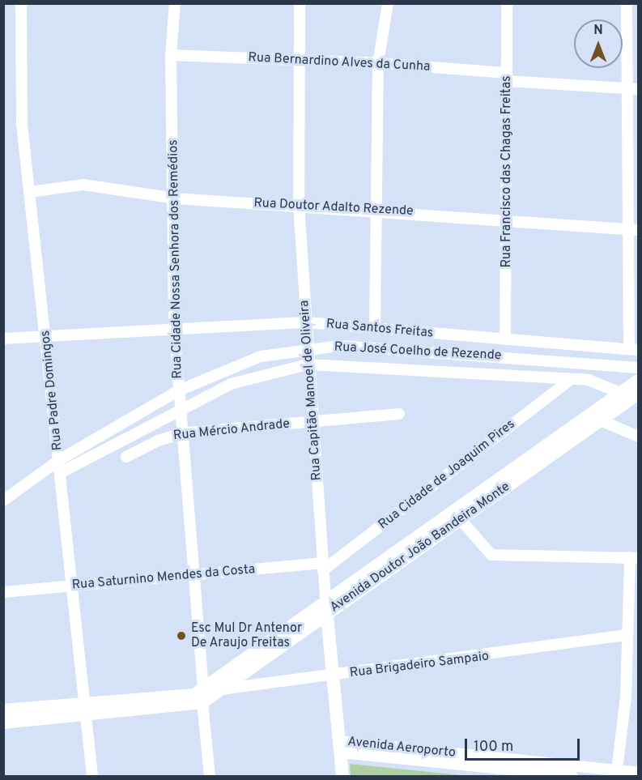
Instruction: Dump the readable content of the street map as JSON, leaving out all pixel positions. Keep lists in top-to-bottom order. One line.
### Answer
{"streets":{"main road":["Rua Capitão Manoel de Oliveira","Avenida Doutor João Bandeira Monte"],"street":["Rua Bernardino Alves da Cunha","Rua Francisco das Chagas Freitas","Rua Doutor Adalto Rezende","Rua Cidade Nossa Senhora dos Remédios","Rua Santos Freitas","Rua José Coelho de Rezende","Rua Padre Domingos","Rua Mércio Andrade","Rua Cidade de Joaquim Pires","Rua Saturnino Mendes da Costa","Rua Brigadeiro Sampaio","Avenida Aeroporto"]},"crossings":[["Rua Bernardino Alves da Cunha","Rua Francisco das Chagas Freitas"],["Rua Bernardino Alves da Cunha","Rua Cidade Nossa Senhora dos Remédios"],["Rua Bernardino Alves da Cunha","Rua Capitão Manoel de Oliveira"],["Rua Francisco das Chagas Freitas","Rua Doutor Adalto Rezende"],["Rua Francisco das Chagas Freitas","Rua Santos Freitas"],["Rua Doutor Adalto Rezende","Rua Cidade Nossa Senhora dos Remédios"],["Rua Doutor Adalto Rezende","Rua Padre Domingos"],["Rua Doutor Adalto Rezende","Rua Capitão Manoel de Oliveira"],["Rua Cidade Nossa Senhora dos Remédios","Rua Santos Freitas"],["Rua Cidade Nossa Senhora dos Remédios","Rua José Coelho de Rezende"],["Rua Cidade Nossa Senhora dos Remédios","Rua Mércio Andrade"],["Rua Cidade Nossa Senhora dos Remédios","Avenida Doutor João Bandeira Monte"],["Rua Cidade Nossa Senhora dos Remédios","Rua Saturnino Mendes da Costa"],["Rua Santos Freitas","Rua Padre Domingos"],["Rua Santos Freitas","Rua Capitão Manoel de Oliveira"],["Rua José Coelho de Rezende","Rua Padre Domingos"],["Rua José Coelho de Rezende","Rua Capitão Manoel de Oliveira"],["Rua José Coelho de Rezende","Rua Cidade de Joaquim Pires"],["Rua José Coelho de Rezende","Avenida Doutor João Bandeira Monte"],["Rua Padre Domingos","Avenida Doutor João Bandeira Monte"],["Rua Padre Domingos","Rua Saturnino Mendes da Costa"],["Rua Capitão Manoel de Oliveira","Rua Mércio Andrade"],["Rua Capitão Manoel de Oliveira","Rua Cidade de Joaquim Pires"],["Rua Capitão Manoel de Oliveira","Avenida Doutor João Bandeira Monte"],["Rua Capitão Manoel de Oliveira","Rua Saturnino Mendes da Costa"],["Rua Capitão Manoel de Oliveira","Rua Brigadeiro Sampaio"],["Rua Capitão Manoel de Oliveira","Avenida Aeroporto"],["Rua Cidade de Joaquim Pires","Rua Saturnino Mendes da Costa"],["Avenida Doutor João Bandeira Monte","Rua Brigadeiro Sampaio"]],"places":["Esc Mul Dr Antenor De Araujo Freitas"],"scale_bar":"100 m","north":"top"}
